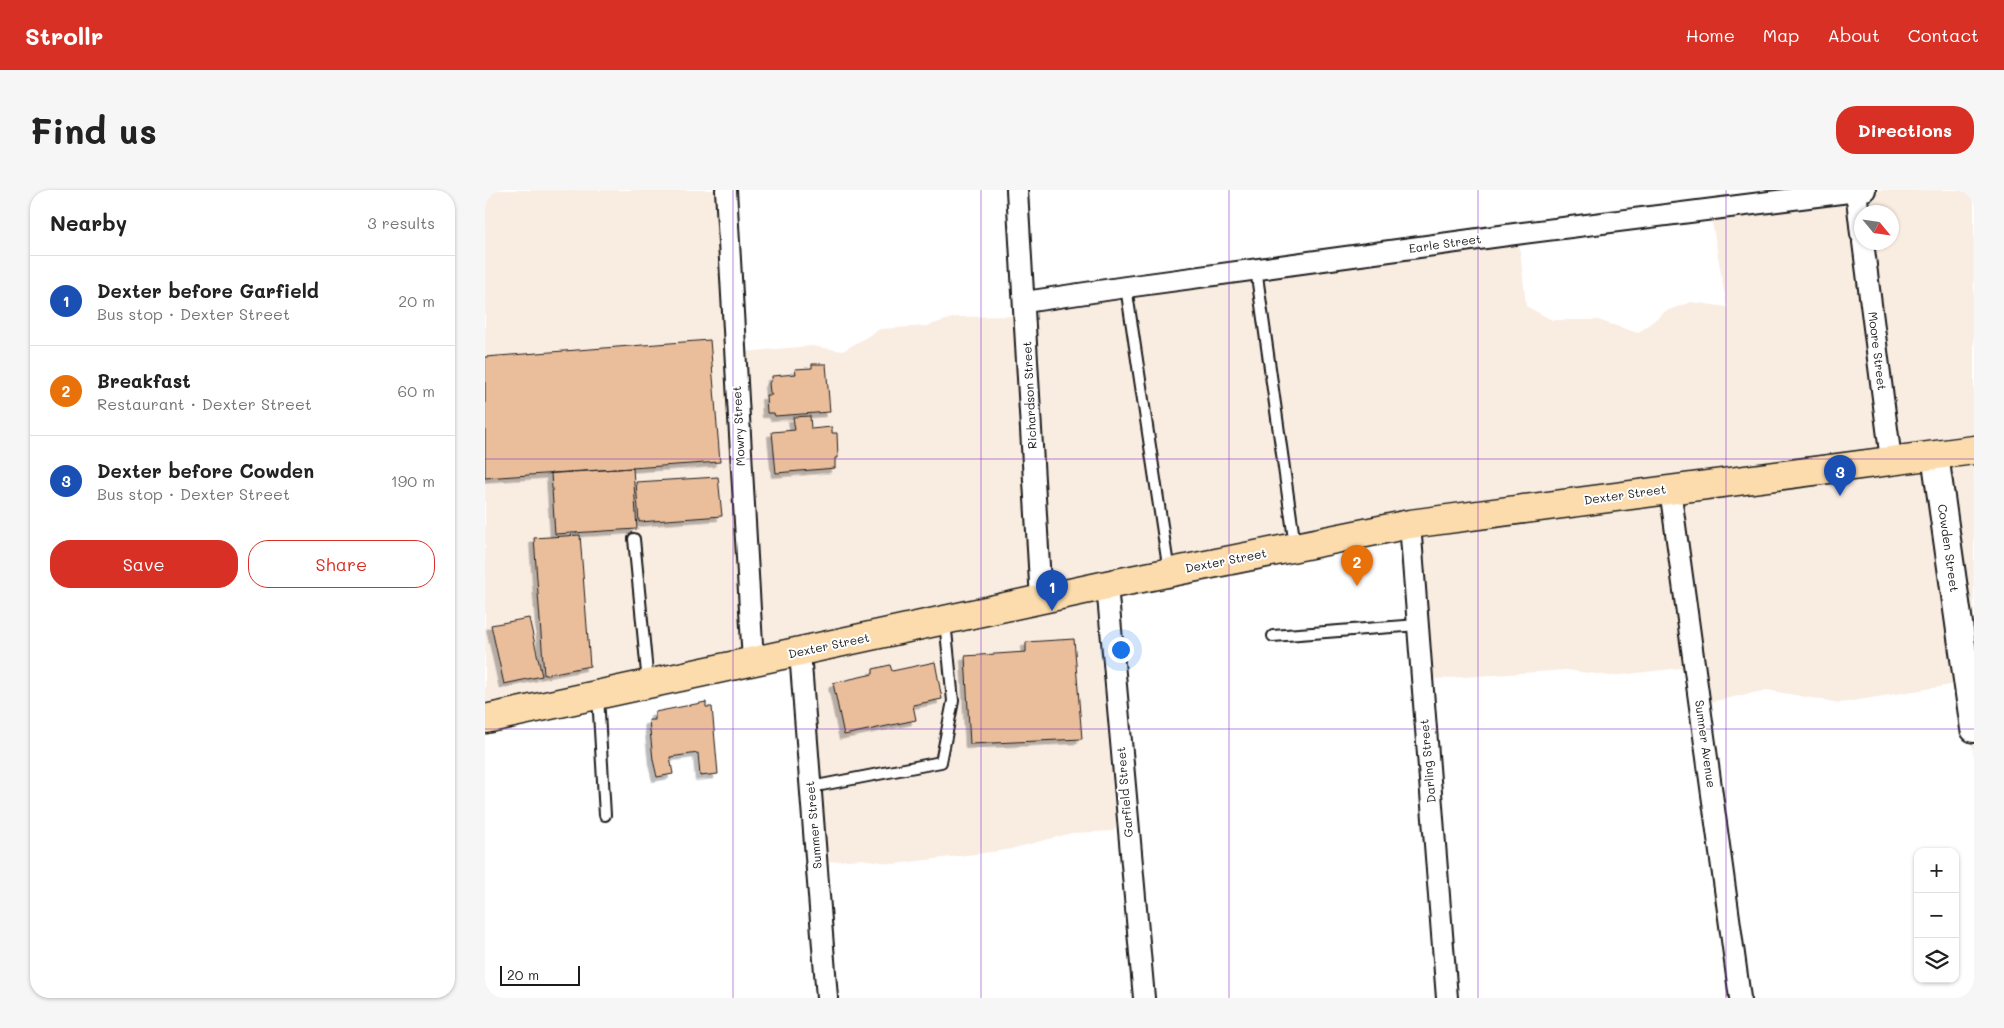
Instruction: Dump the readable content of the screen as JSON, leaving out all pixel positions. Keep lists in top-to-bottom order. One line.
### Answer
{"streets":{"main road":["Dexter Street"],"street":["Earle Street","Moore Street","Richardson Street","Mowry Street","Cowden Street","Sumner Avenue","Darling Street","Garfield Street","Summer Street"]},"crossings":[["Earle Street","Richardson Street"],["Moore Street","Dexter Street"],["Richardson Street","Dexter Street"],["Mowry Street","Dexter Street"],["Dexter Street","Cowden Street"],["Dexter Street","Sumner Avenue"],["Dexter Street","Darling Street"],["Dexter Street","Garfield Street"],["Dexter Street","Summer Street"]],"scale_bar":"20 m","north":"bottom right","page":{"header":"Strollr","nav":["Home","Map","About","Contact"],"buttons":["Directions",["Save","Share"]],"title":"Find us","heading":["Nearby","3 results"],"list":[{"mark":"1","name":"Dexter before Garfield","note":"Bus stop · Dexter Street","value":"20 m"},{"mark":"2","name":"Breakfast","note":"Restaurant · Dexter Street","value":"60 m"},{"mark":"3","name":"Dexter before Cowden","note":"Bus stop · Dexter Street","value":"190 m"}],"pins":["3","2","1"],"map_buttons":["+","−"],"scale":"20 m"}}
